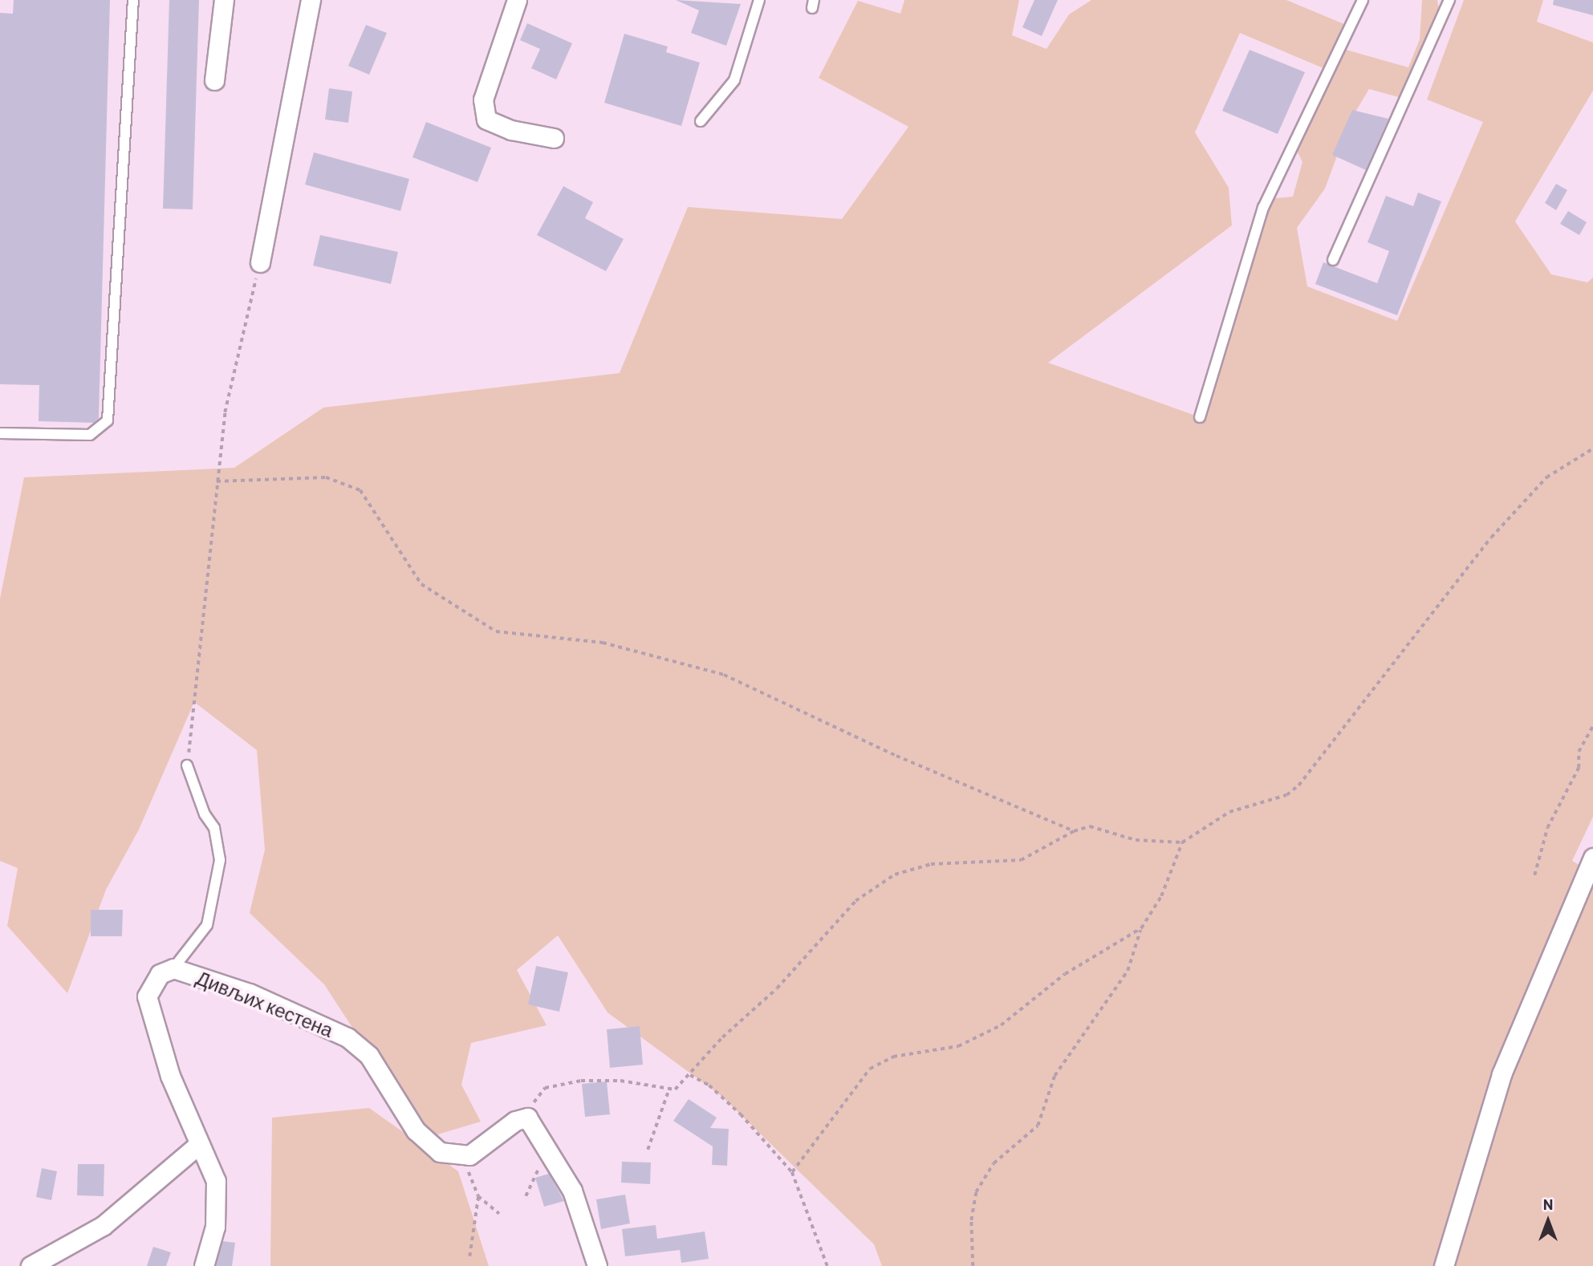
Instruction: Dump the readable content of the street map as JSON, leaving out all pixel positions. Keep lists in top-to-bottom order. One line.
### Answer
{"streets":{"street":["Дивљих кестена"]},"north":"top"}
